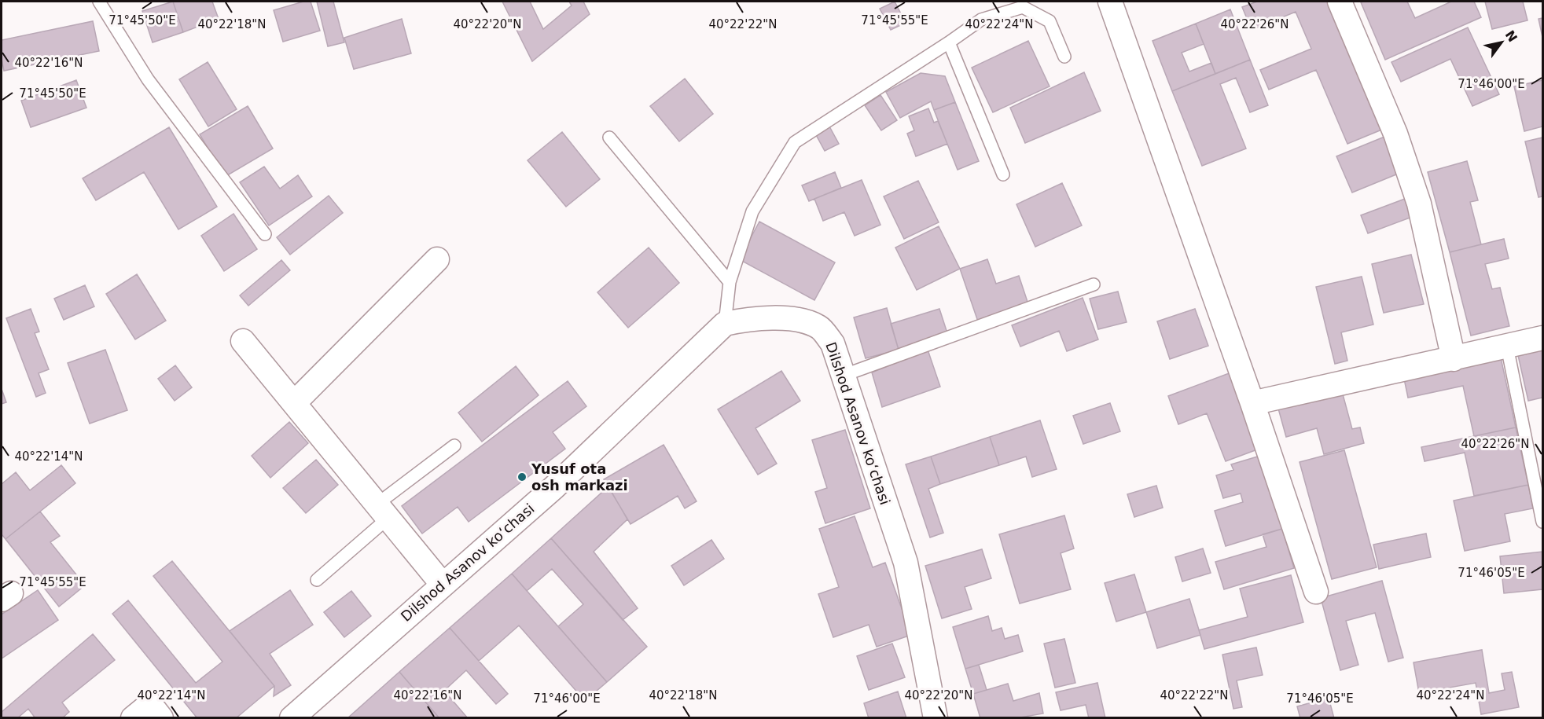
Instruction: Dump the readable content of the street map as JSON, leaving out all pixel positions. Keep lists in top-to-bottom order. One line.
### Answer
{"streets":{"street":["Dilshod Asanov koʻchasi"]},"places":["Yusuf ota osh markazi"],"north":"top right","coordinates":["71°45'50\"E","71°45'55\"E","40°22'20\"N","40°22'22\"N","40°22'24\"N","40°22'26\"N","40°22'18\"N","40°22'16\"N","71°46'00\"E","40°22'14\"N","71°46'05\"E"]}
